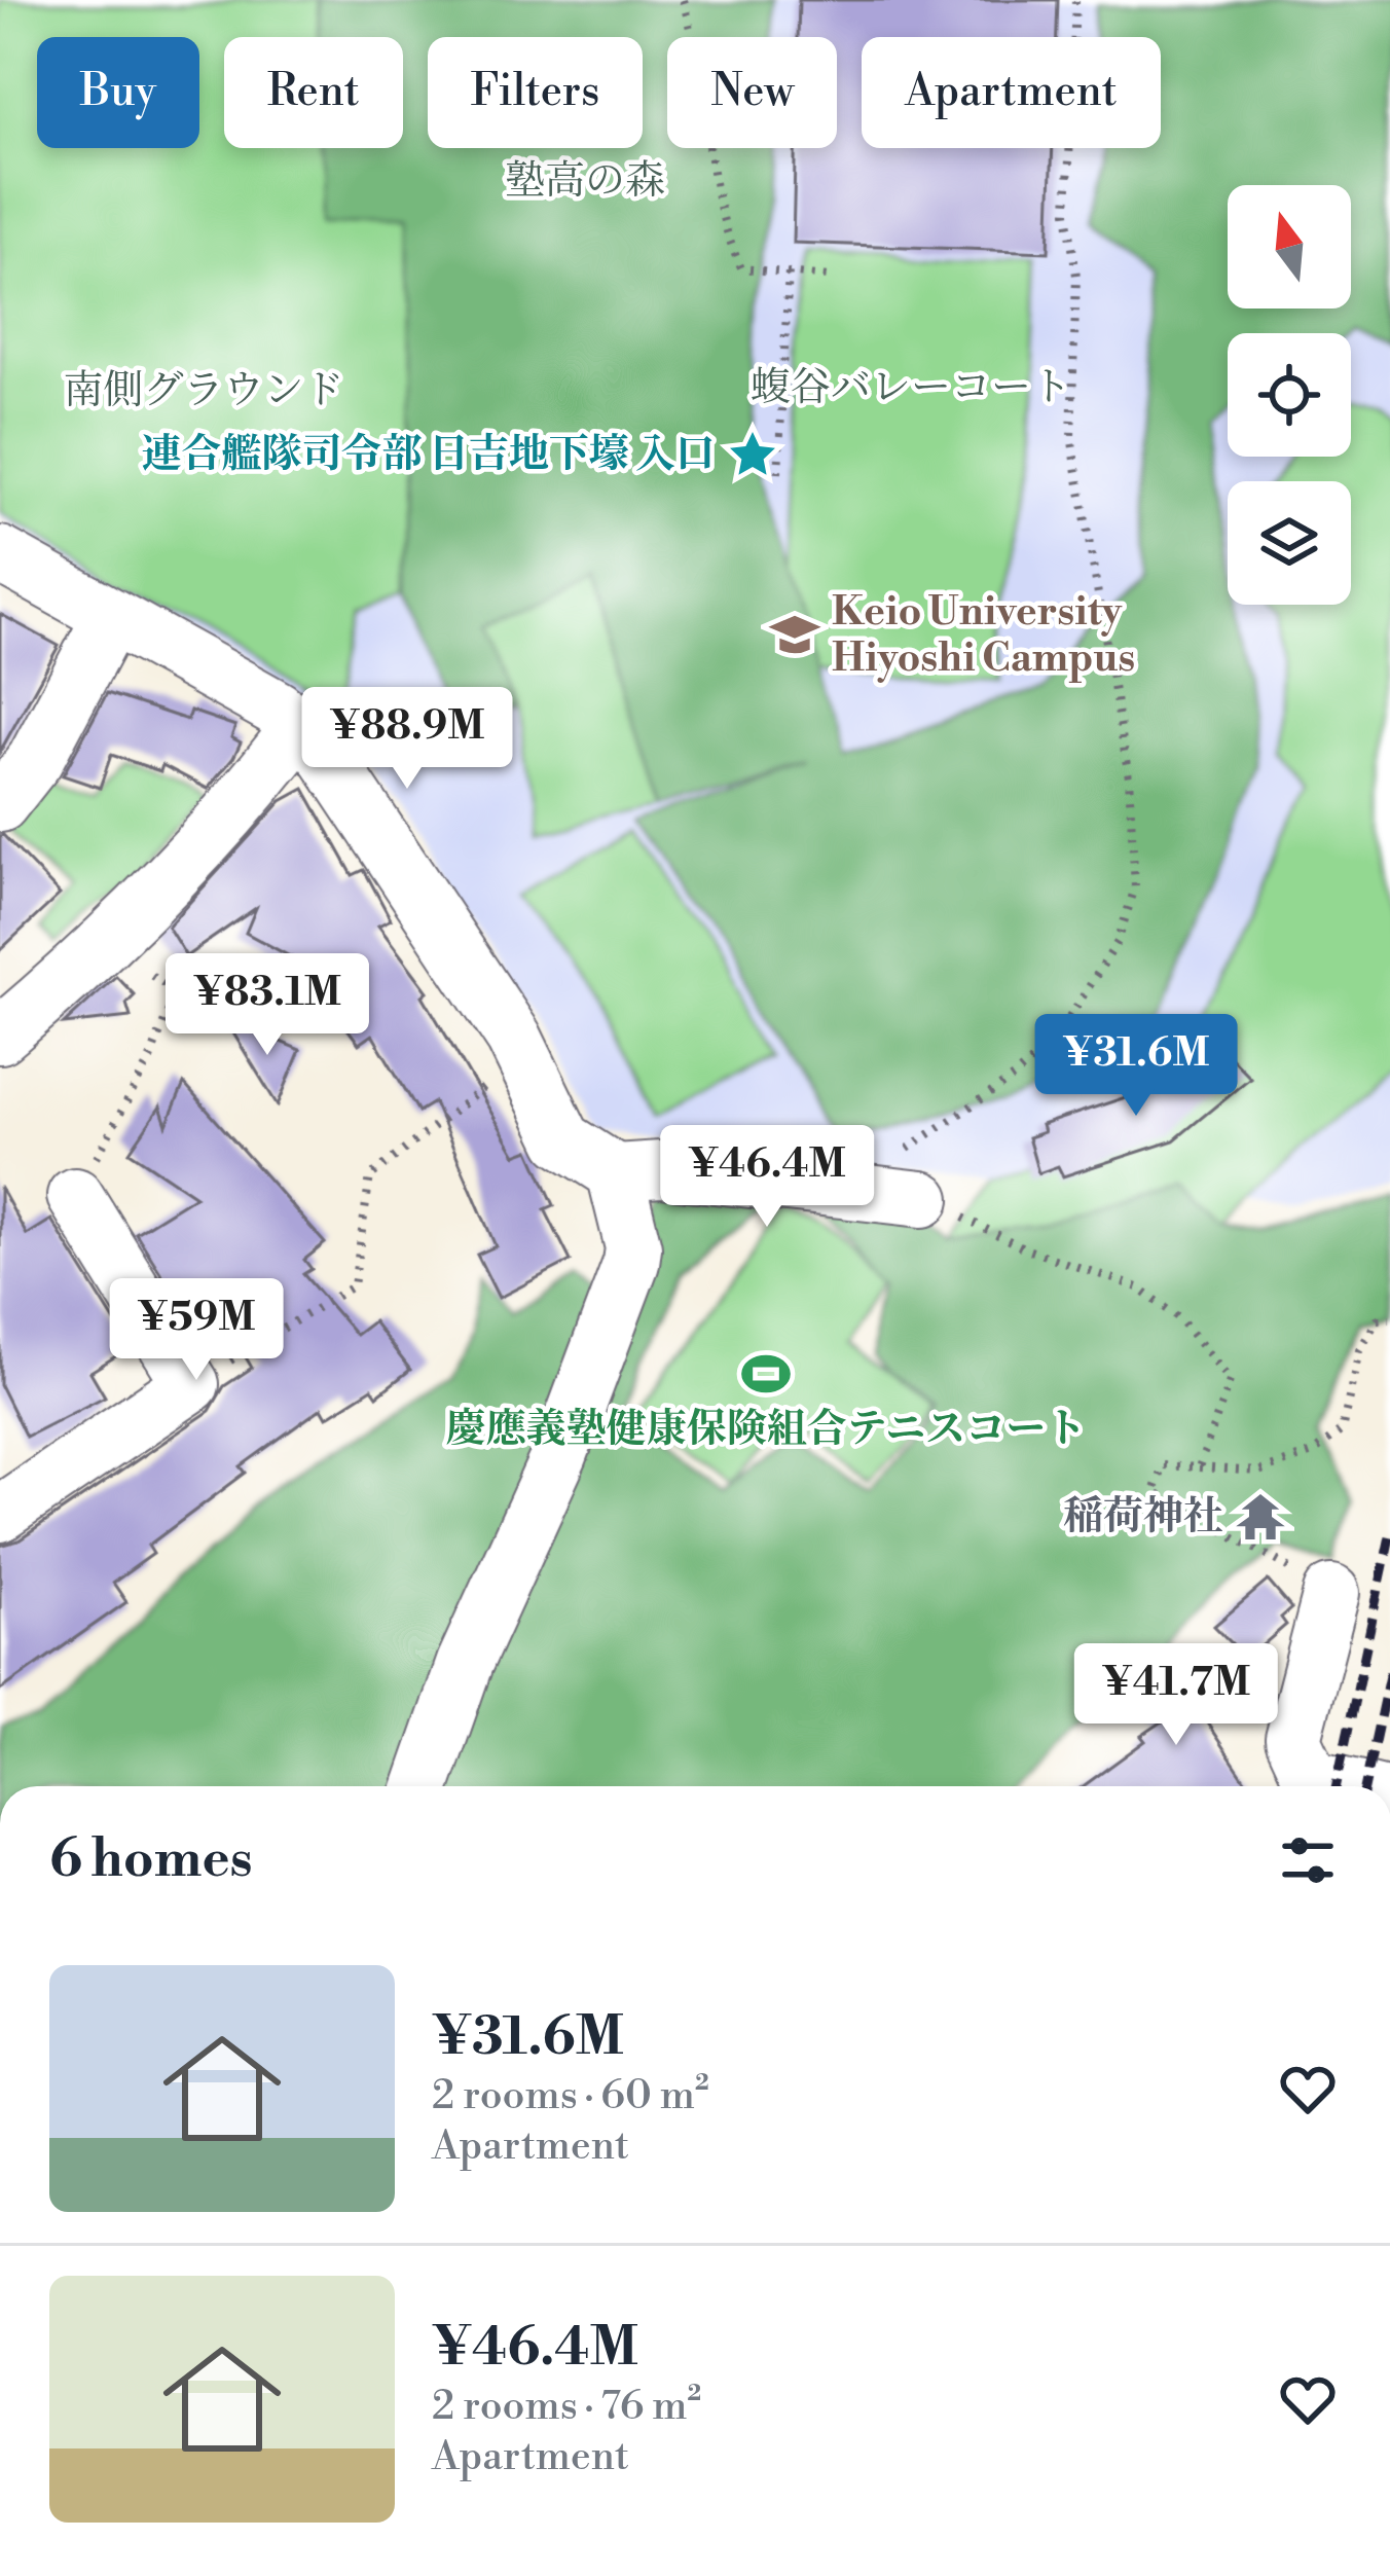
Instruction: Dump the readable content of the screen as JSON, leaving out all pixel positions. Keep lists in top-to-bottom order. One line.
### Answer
{"parks":["塾高の森","蝮谷バレーコート","南側グラウンド"],"places":{"place":["連合艦隊司令部 日吉地下壕 入口"],"school or university":["Keio University Hiyoshi Campus"],"sports":["慶應義塾健康保険組合テニスコート"],"temple":["稲荷神社"]},"north":"top","page":{"chip":["Buy","Rent","Filters","New","Apartment"],"price":["¥88.9M","¥83.1M","¥31.6M","¥46.4M","¥59M","¥41.7M"],"heading":"6 homes","list":[{"name":"¥31.6M","note":"2 rooms · 60 m² · Apartment"},{"name":"¥46.4M","note":"2 rooms · 76 m² · Apartment"}]}}
